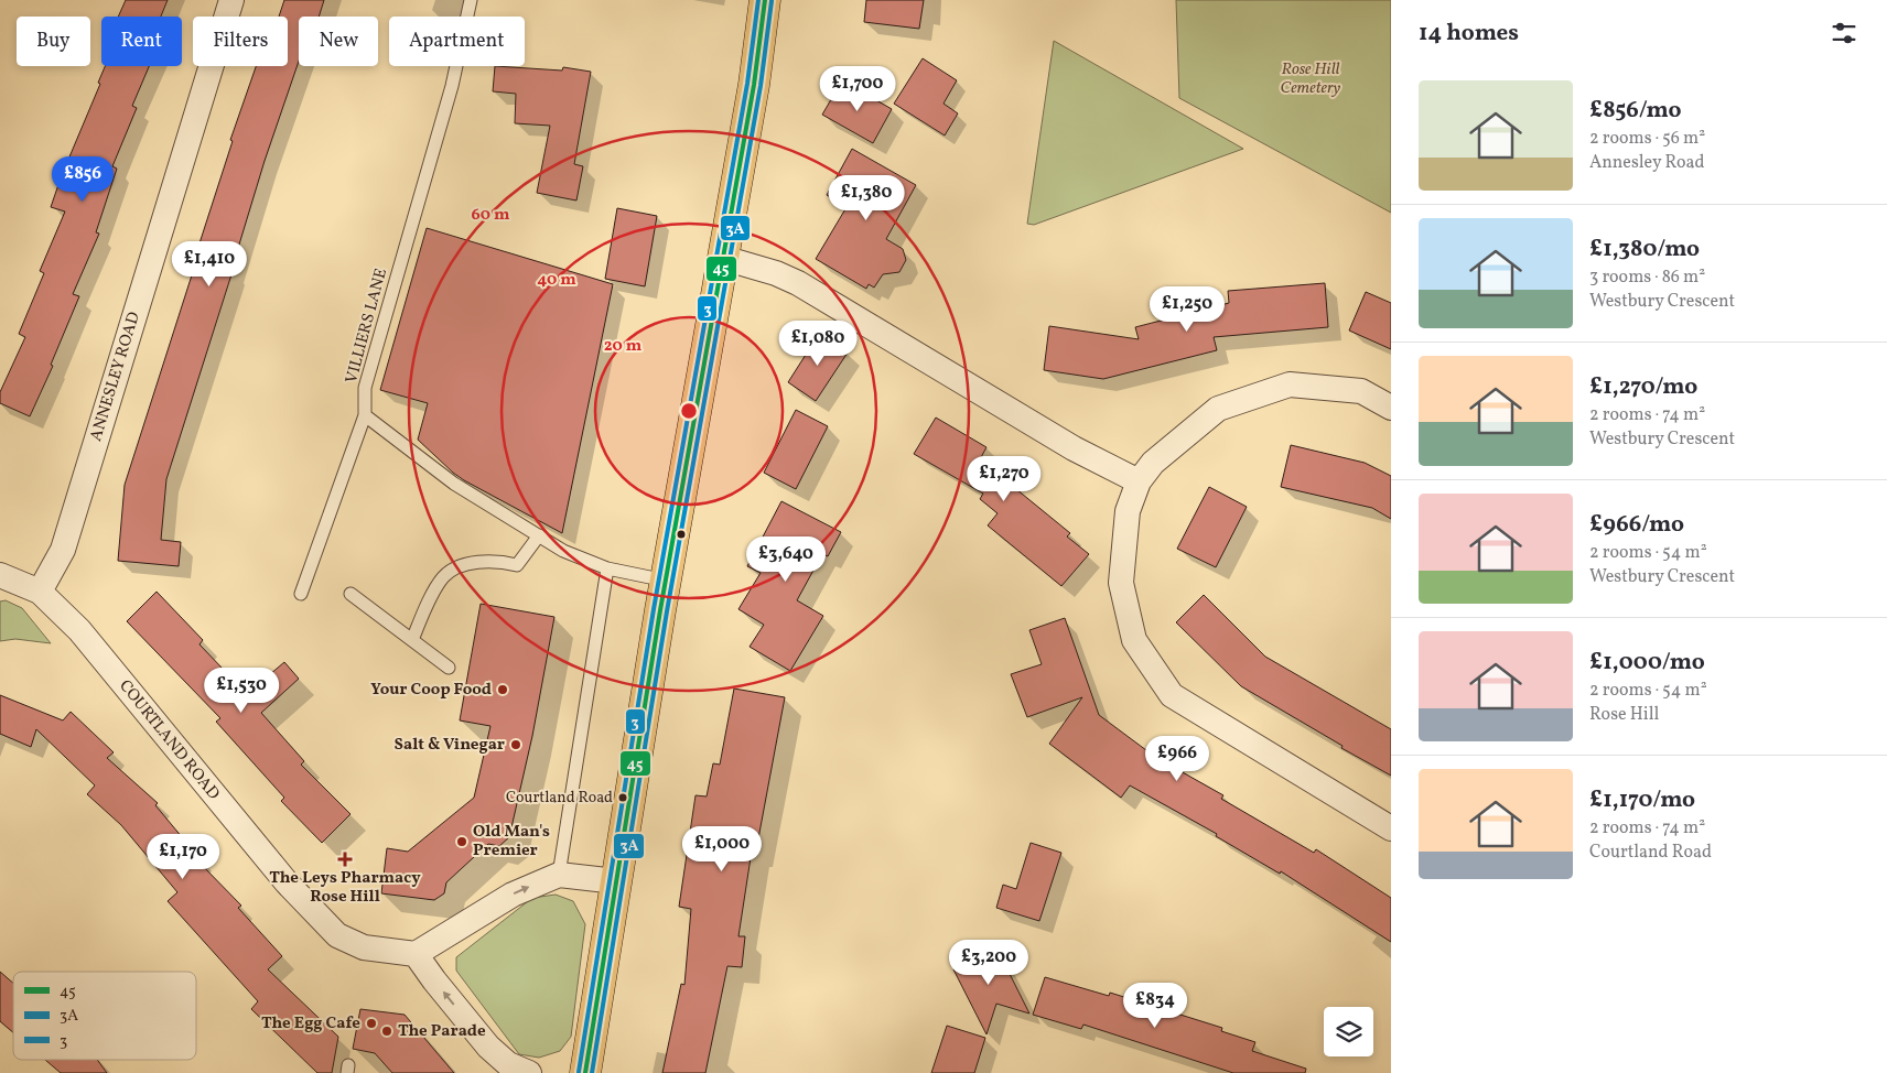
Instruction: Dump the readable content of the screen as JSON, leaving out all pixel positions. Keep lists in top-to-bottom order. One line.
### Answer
{"streets":{"street":["ANNESLEY ROAD","COURTLAND ROAD"],"lane":["VILLIERS LANE"]},"crossings":[["ANNESLEY ROAD","COURTLAND ROAD"]],"parks":["Rose Hill Cemetery"],"places":{"other":["Your Coop Food","Salt & Vinegar","Courtland Road","Old Man's Premier","The Egg Cafe","The Parade"],"health":["The Leys Pharmacy Rose Hill"]},"lines":["transit line 45","transit line 3","transit line 3A"],"legend":["45","3A","3"],"page":{"heading":"14 homes","chip":["Buy","Rent","Filters","New","Apartment"],"price":["£1,700","£856","£1,380","£1,410","£1,250","£1,080","£1,270","£3,640","£1,530","£966","£1,000","£1,170","£3,200","£834"],"list":[{"name":"£856/mo","note":"2 rooms · 56 m² · Annesley Road"},{"name":"£1,380/mo","note":"3 rooms · 86 m² · Westbury Crescent"},{"name":"£1,270/mo","note":"2 rooms · 74 m² · Westbury Crescent"},{"name":"£966/mo","note":"2 rooms · 54 m² · Westbury Crescent"},{"name":"£1,000/mo","note":"2 rooms · 54 m² · Rose Hill"},{"name":"£1,170/mo","note":"2 rooms · 74 m² · Courtland Road"}]},"rings":["60 m","40 m","20 m"]}
